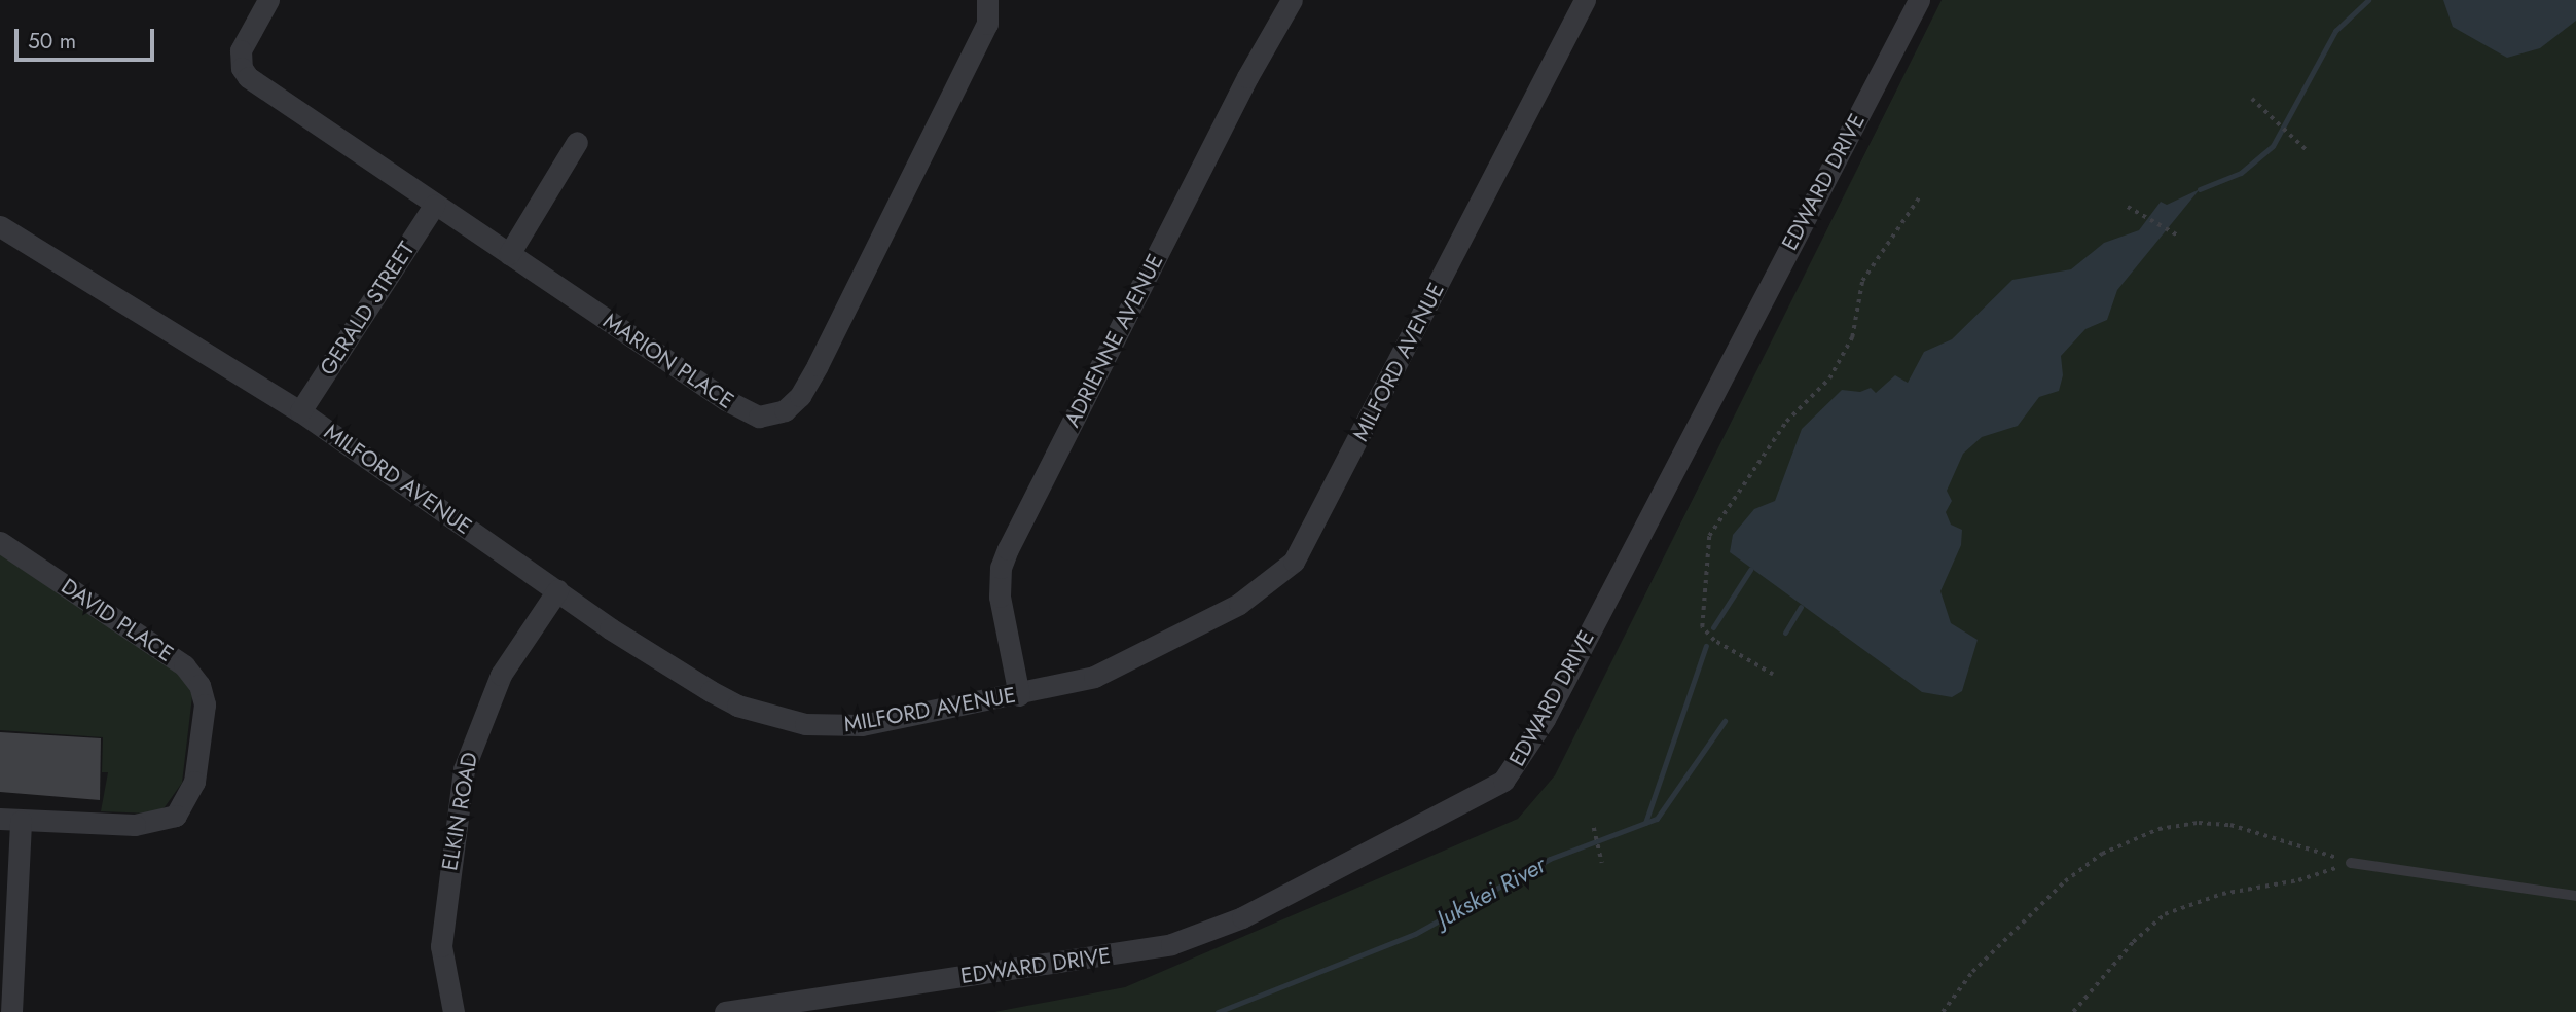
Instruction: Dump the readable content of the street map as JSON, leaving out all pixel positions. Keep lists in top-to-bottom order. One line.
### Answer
{"streets":{"street":["EDWARD DRIVE","GERALD STREET","ADRIENNE AVENUE","MARION PLACE","MILFORD AVENUE","DAVID PLACE","ELKIN ROAD"]},"crossings":[["GERALD STREET","MARION PLACE"],["GERALD STREET","MILFORD AVENUE"],["ADRIENNE AVENUE","MILFORD AVENUE"],["MILFORD AVENUE","ELKIN ROAD"]],"water":["Jukskei River"],"scale_bar":"50 m"}
